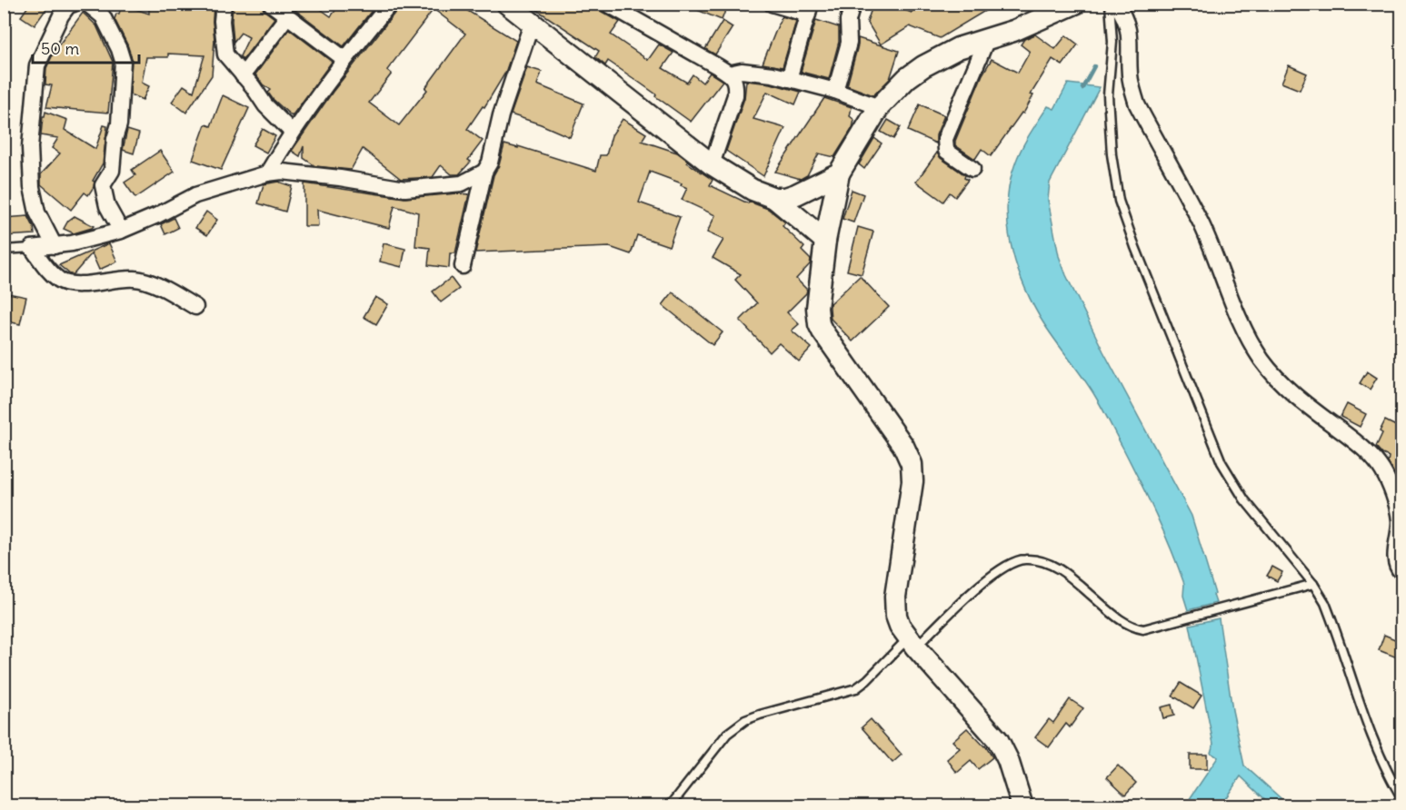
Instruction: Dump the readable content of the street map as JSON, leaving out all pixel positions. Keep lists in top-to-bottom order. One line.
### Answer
{"scale_bar":"50 m"}
